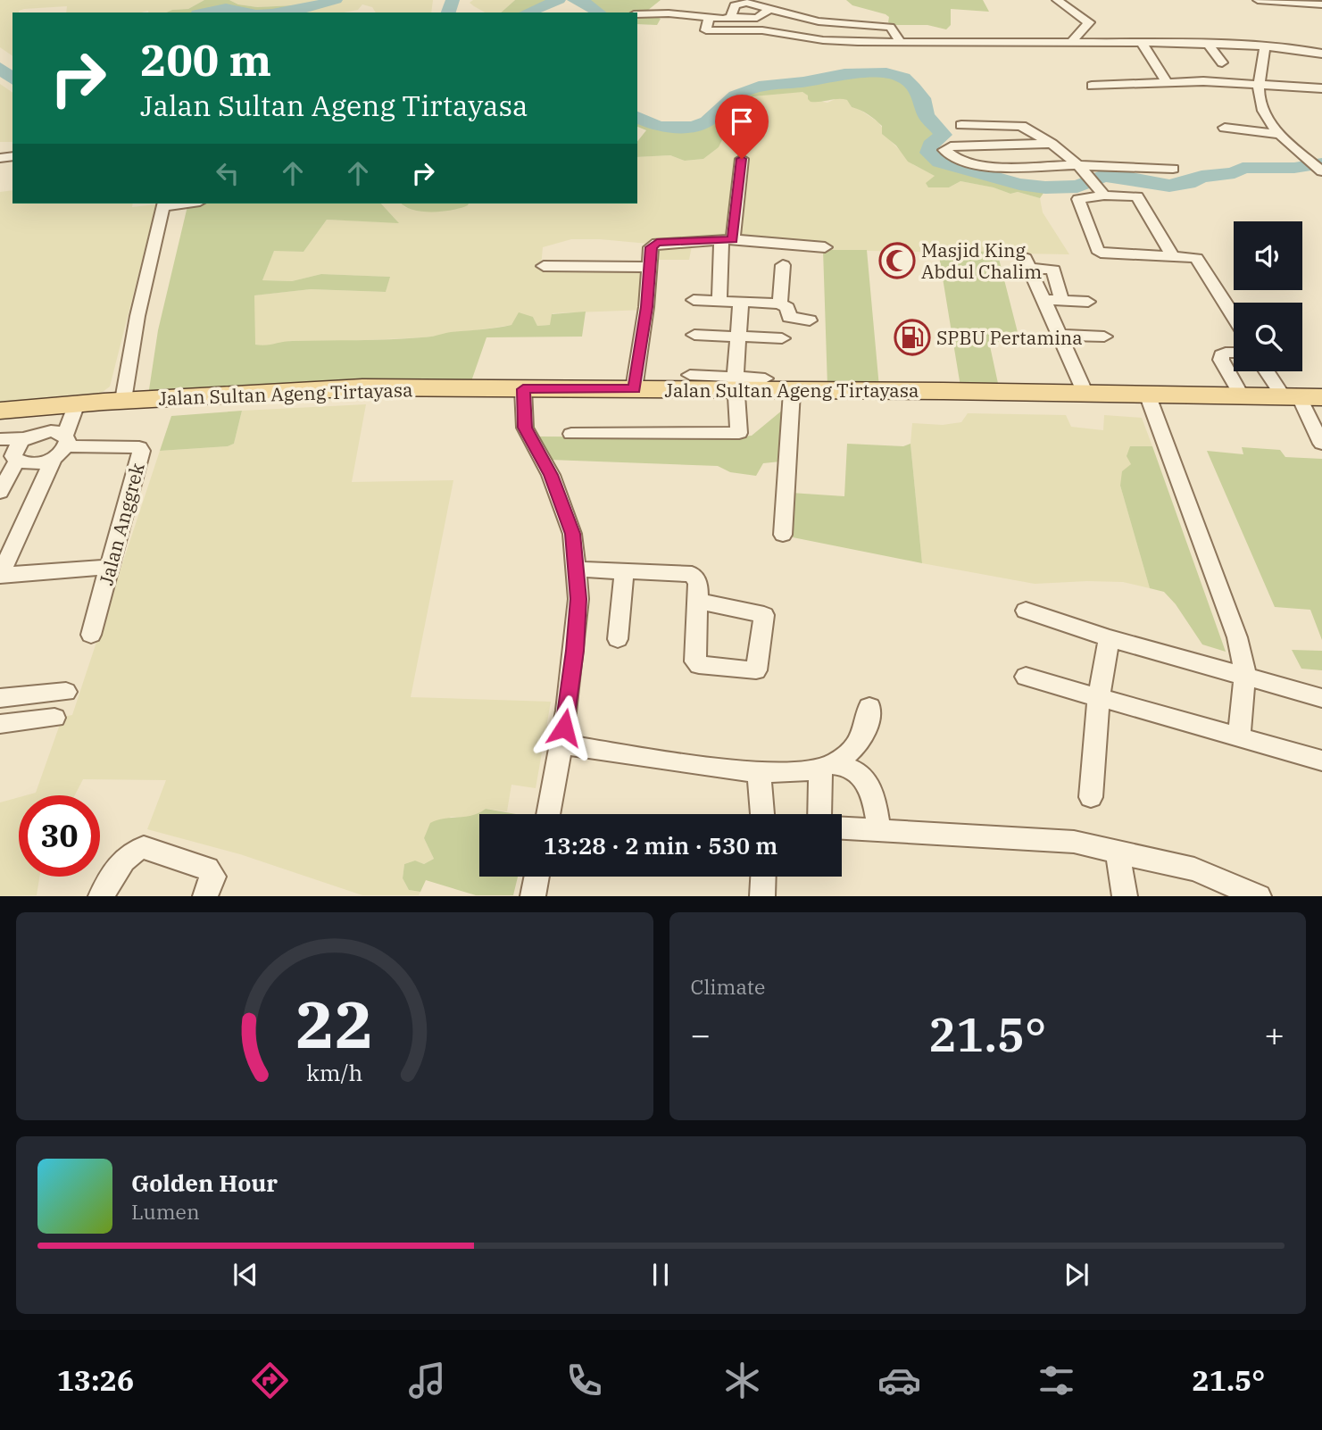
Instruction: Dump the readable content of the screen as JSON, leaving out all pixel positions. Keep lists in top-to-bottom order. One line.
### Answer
{"streets":{"main road":["Jalan Sultan Ageng Tirtayasa"],"street":["Jalan Anggrek"]},"crossings":[["Jalan Sultan Ageng Tirtayasa","Jalan Anggrek"]],"places":{"mosque":["Masjid King Abdul Chalim"],"fuel station":["SPBU Pertamina"]},"page":{"turn":["200 m","Jalan Sultan Ageng Tirtayasa"],"limit":"30","trip":"13:28 · 2 min · 530 m","tile":"Climate","heat":["−","21.5°","+"],"song":["Golden Hour","Lumen"],"tabs":["13:26","21.5°"],"gauge":["22","km/h"]}}
